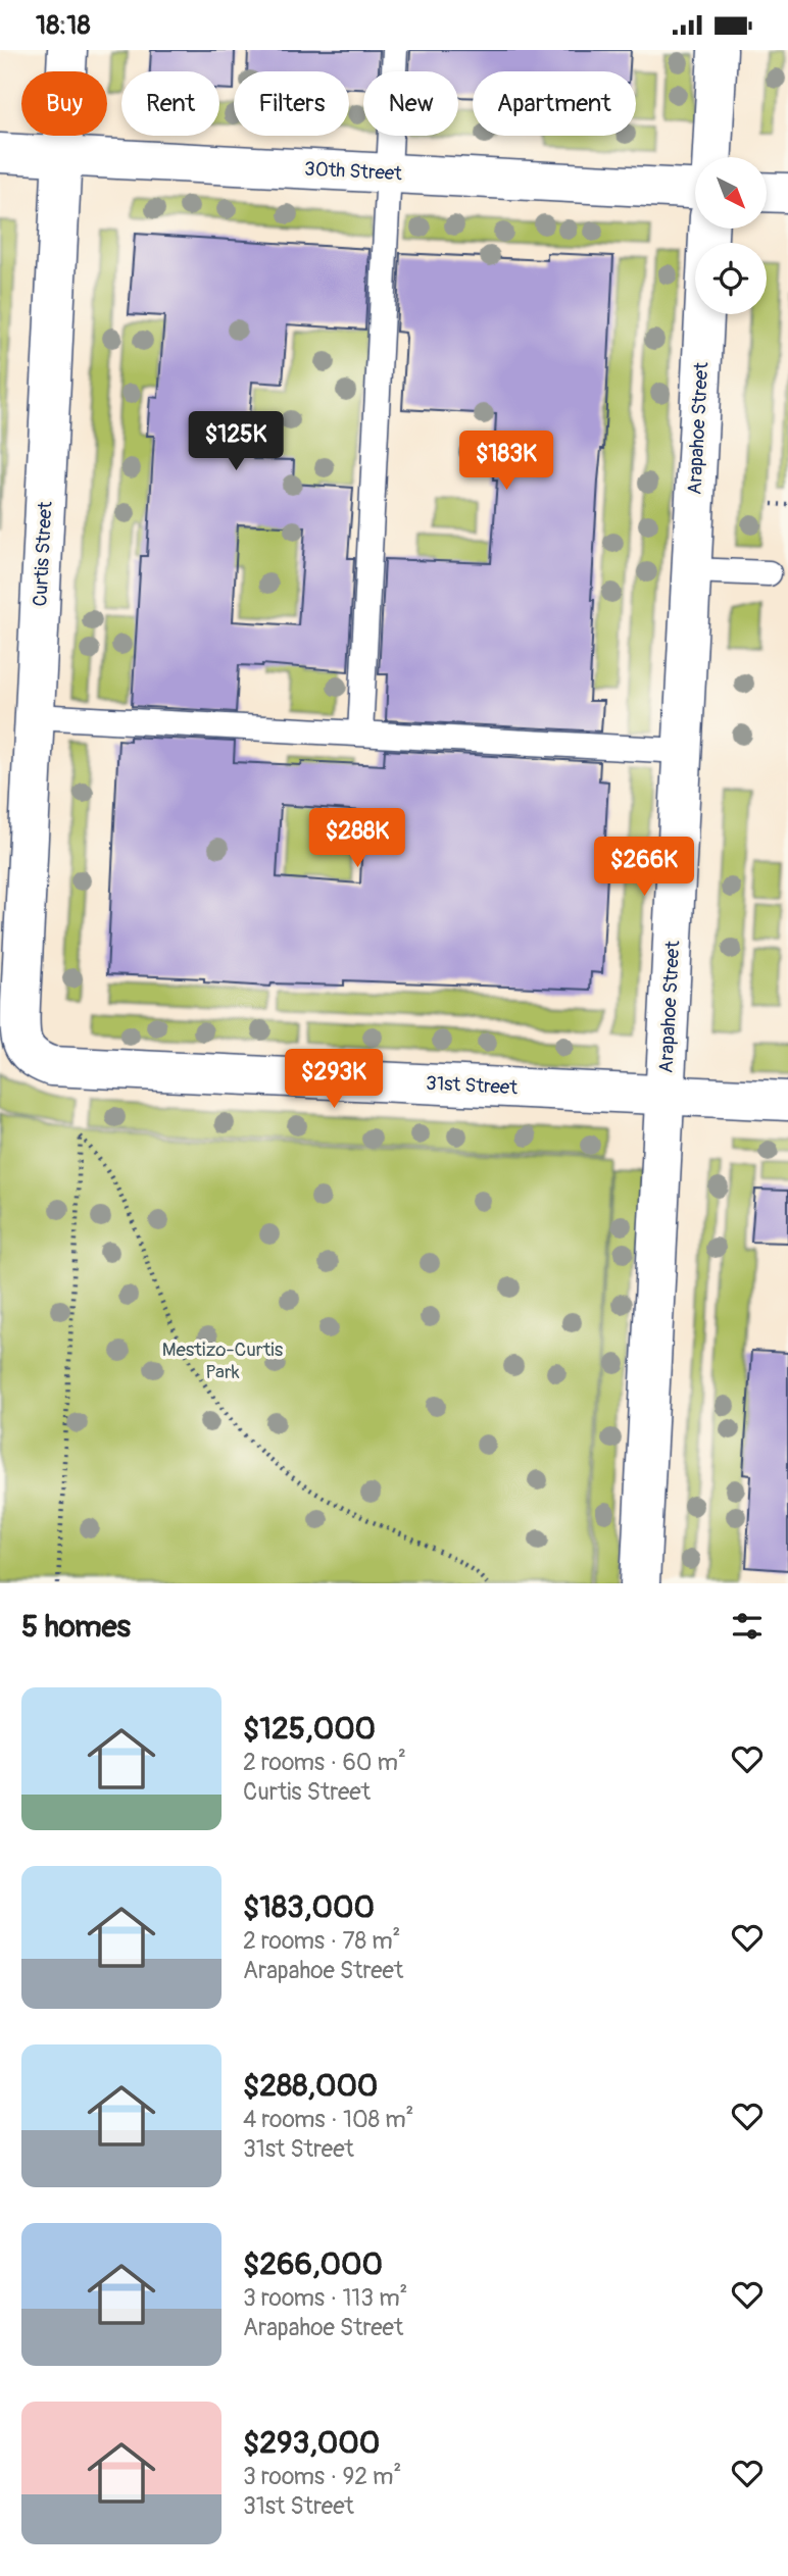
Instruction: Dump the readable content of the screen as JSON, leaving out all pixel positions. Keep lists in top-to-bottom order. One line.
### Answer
{"streets":{"street":["30th Street","Arapahoe Street","Curtis Street","31st Street"]},"crossings":[["30th Street","Curtis Street"],["Arapahoe Street","31st Street"],["Curtis Street","31st Street"]],"parks":["Mestizo-Curtis Park"],"north":"bottom right","page":{"status":"18:18","chip":["Buy","Rent","Filters","New","Apartment"],"price":["$125K","$183K","$288K","$266K","$293K"],"heading":"5 homes","list":[{"name":"$125,000","note":"2 rooms · 60 m² · Curtis Street"},{"name":"$183,000","note":"2 rooms · 78 m² · Arapahoe Street"},{"name":"$288,000","note":"4 rooms · 108 m² · 31st Street"},{"name":"$266,000","note":"3 rooms · 113 m² · Arapahoe Street"},{"name":"$293,000","note":"3 rooms · 92 m² · 31st Street"}]}}
